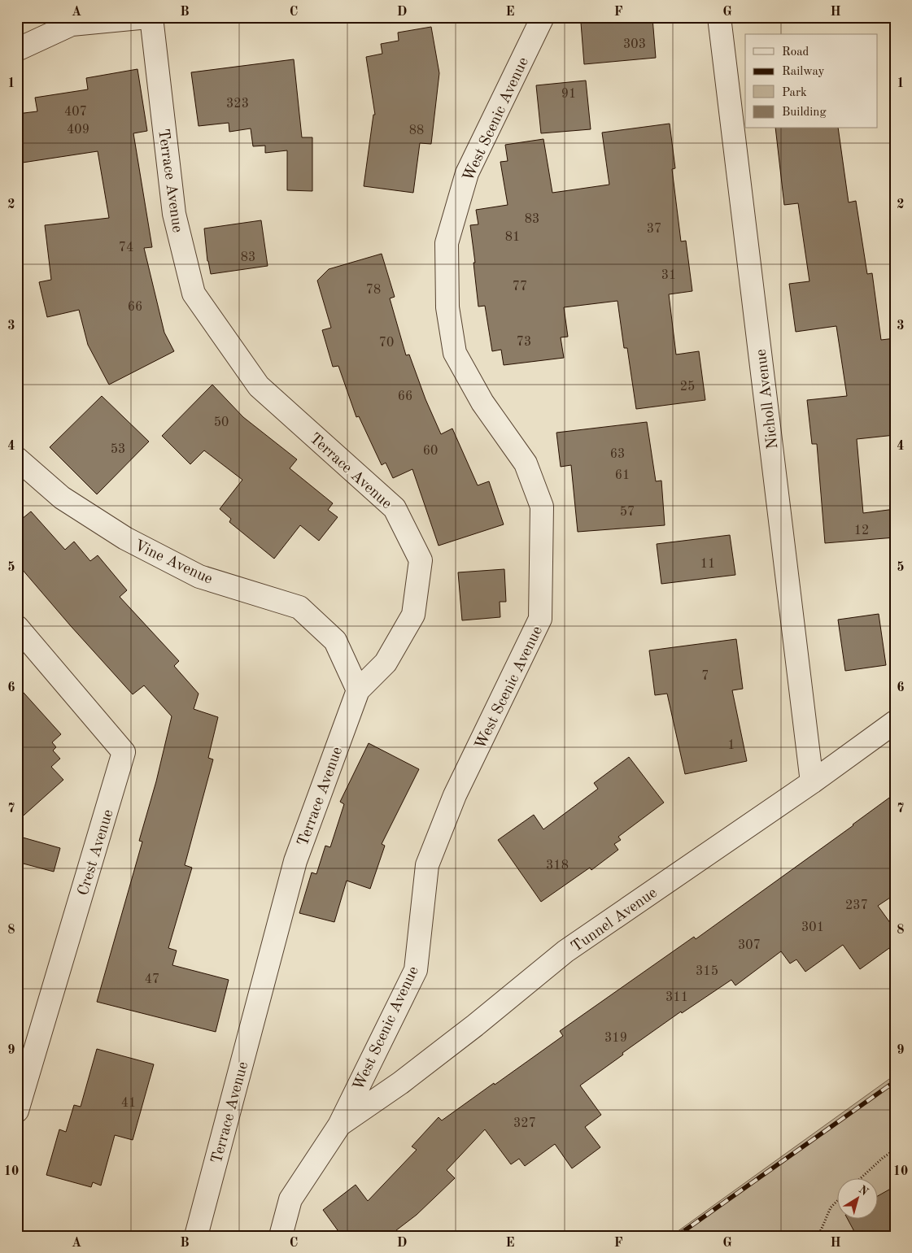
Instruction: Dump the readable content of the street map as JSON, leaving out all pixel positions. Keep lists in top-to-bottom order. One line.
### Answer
{"streets":{"street":["West Scenic Avenue","Terrace Avenue","Nicholl Avenue","Vine Avenue","Crest Avenue","Tunnel Avenue"]},"crossings":[["West Scenic Avenue","Tunnel Avenue"],["Terrace Avenue","Vine Avenue"],["Nicholl Avenue","Tunnel Avenue"]],"house_numbers":["303","91","323","407","409","88","83","37","81","74","83","31","77","78","66","73","70","25","66","50","53","60","63","61","57","12","11","7","1","318","237","301","307","315","47","311","319","41","327"],"legend":["Road","Railway","Park","Building"],"north":"top right","grid":{"columns":["A","B","C","D","E","F","G","H"],"rows":["1","2","3","4","5","6","7","8","9","10"]}}
